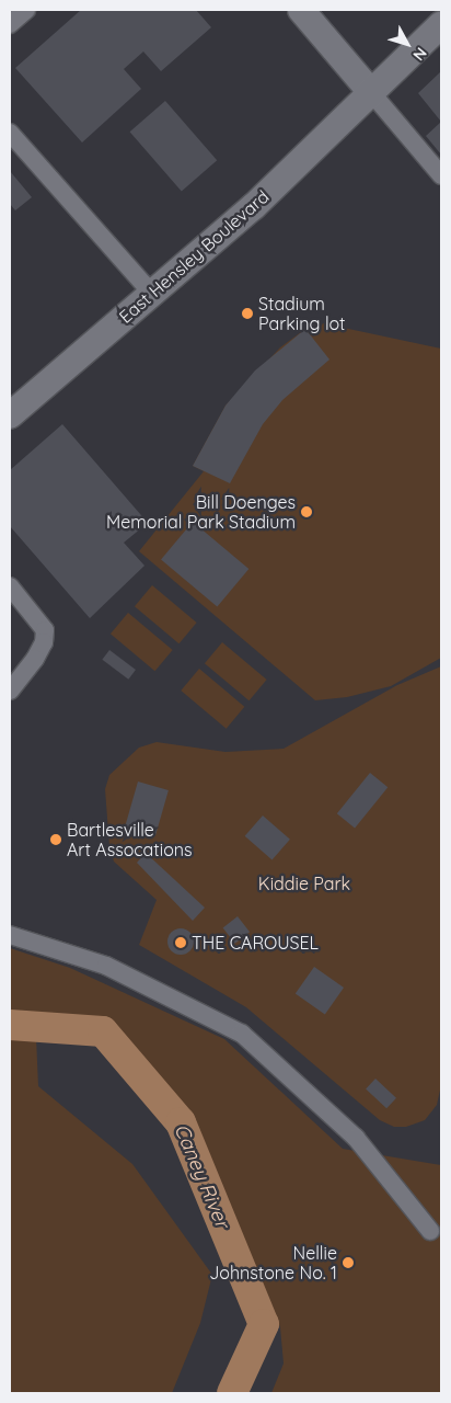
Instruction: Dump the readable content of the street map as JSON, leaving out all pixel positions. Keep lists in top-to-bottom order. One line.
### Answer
{"streets":{"main road":["East Hensley Boulevard"]},"water":["Caney River"],"parks":["Kiddie Park"],"places":["Stadium Parking lot","Bill Doenges Memorial Park Stadium","Bartlesville Art Assocations","THE CAROUSEL","Nellie Johnstone No. 1"],"north":"bottom right"}
